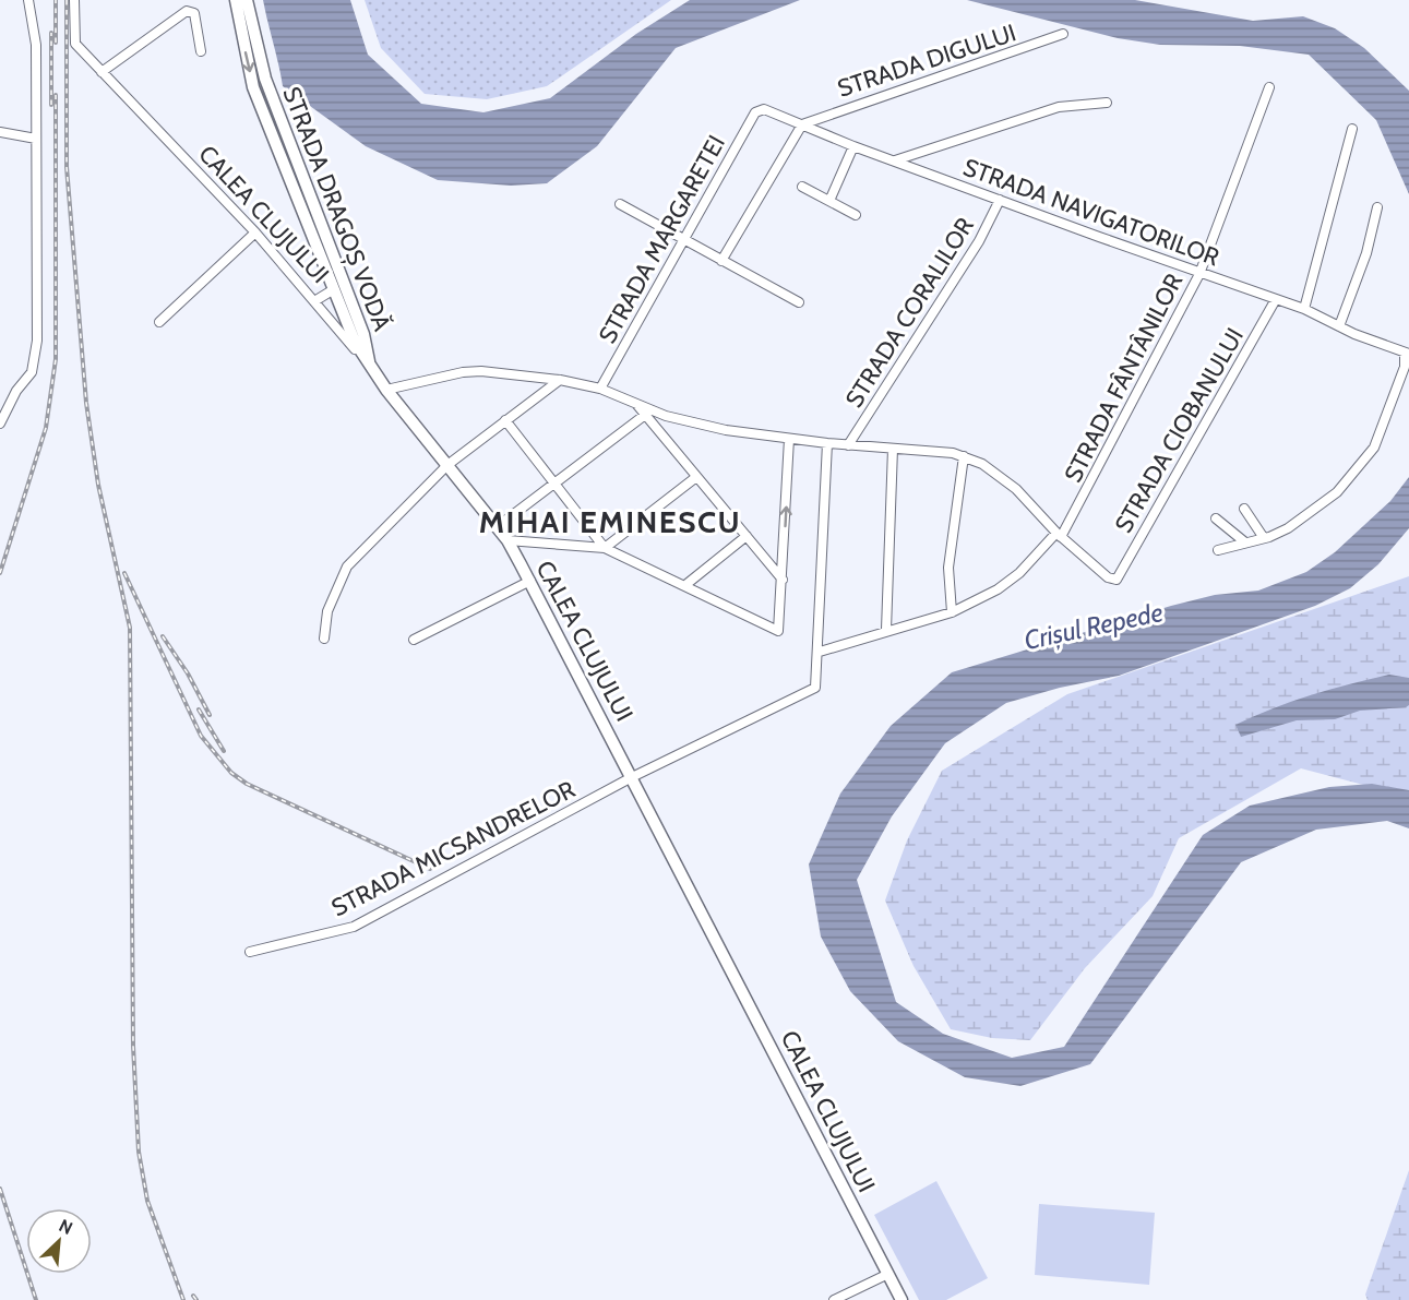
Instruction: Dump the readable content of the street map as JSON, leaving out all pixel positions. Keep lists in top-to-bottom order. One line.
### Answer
{"streets":{"main road":["STRADA DRAGOȘ VODĂ","CALEA CLUJULUI"],"street":["STRADA DIGULUI","STRADA NAVIGATORILOR","STRADA MARGARETEI","STRADA CORALILOR","STRADA FÂNTÂNILOR","STRADA CIOBANULUI","STRADA MICSANDRELOR"]},"crossings":[["STRADA DIGULUI","STRADA NAVIGATORILOR"],["STRADA DRAGOȘ VODĂ","CALEA CLUJULUI"],["STRADA NAVIGATORILOR","STRADA MARGARETEI"],["STRADA NAVIGATORILOR","STRADA CORALILOR"],["STRADA NAVIGATORILOR","STRADA FÂNTÂNILOR"],["STRADA NAVIGATORILOR","STRADA CIOBANULUI"],["CALEA CLUJULUI","STRADA MICSANDRELOR"],["STRADA FÂNTÂNILOR","STRADA CIOBANULUI"],["STRADA FÂNTÂNILOR","STRADA MICSANDRELOR"]],"districts":["MIHAI EMINESCU"],"water":["Crișul Repede"],"north":"top right"}
